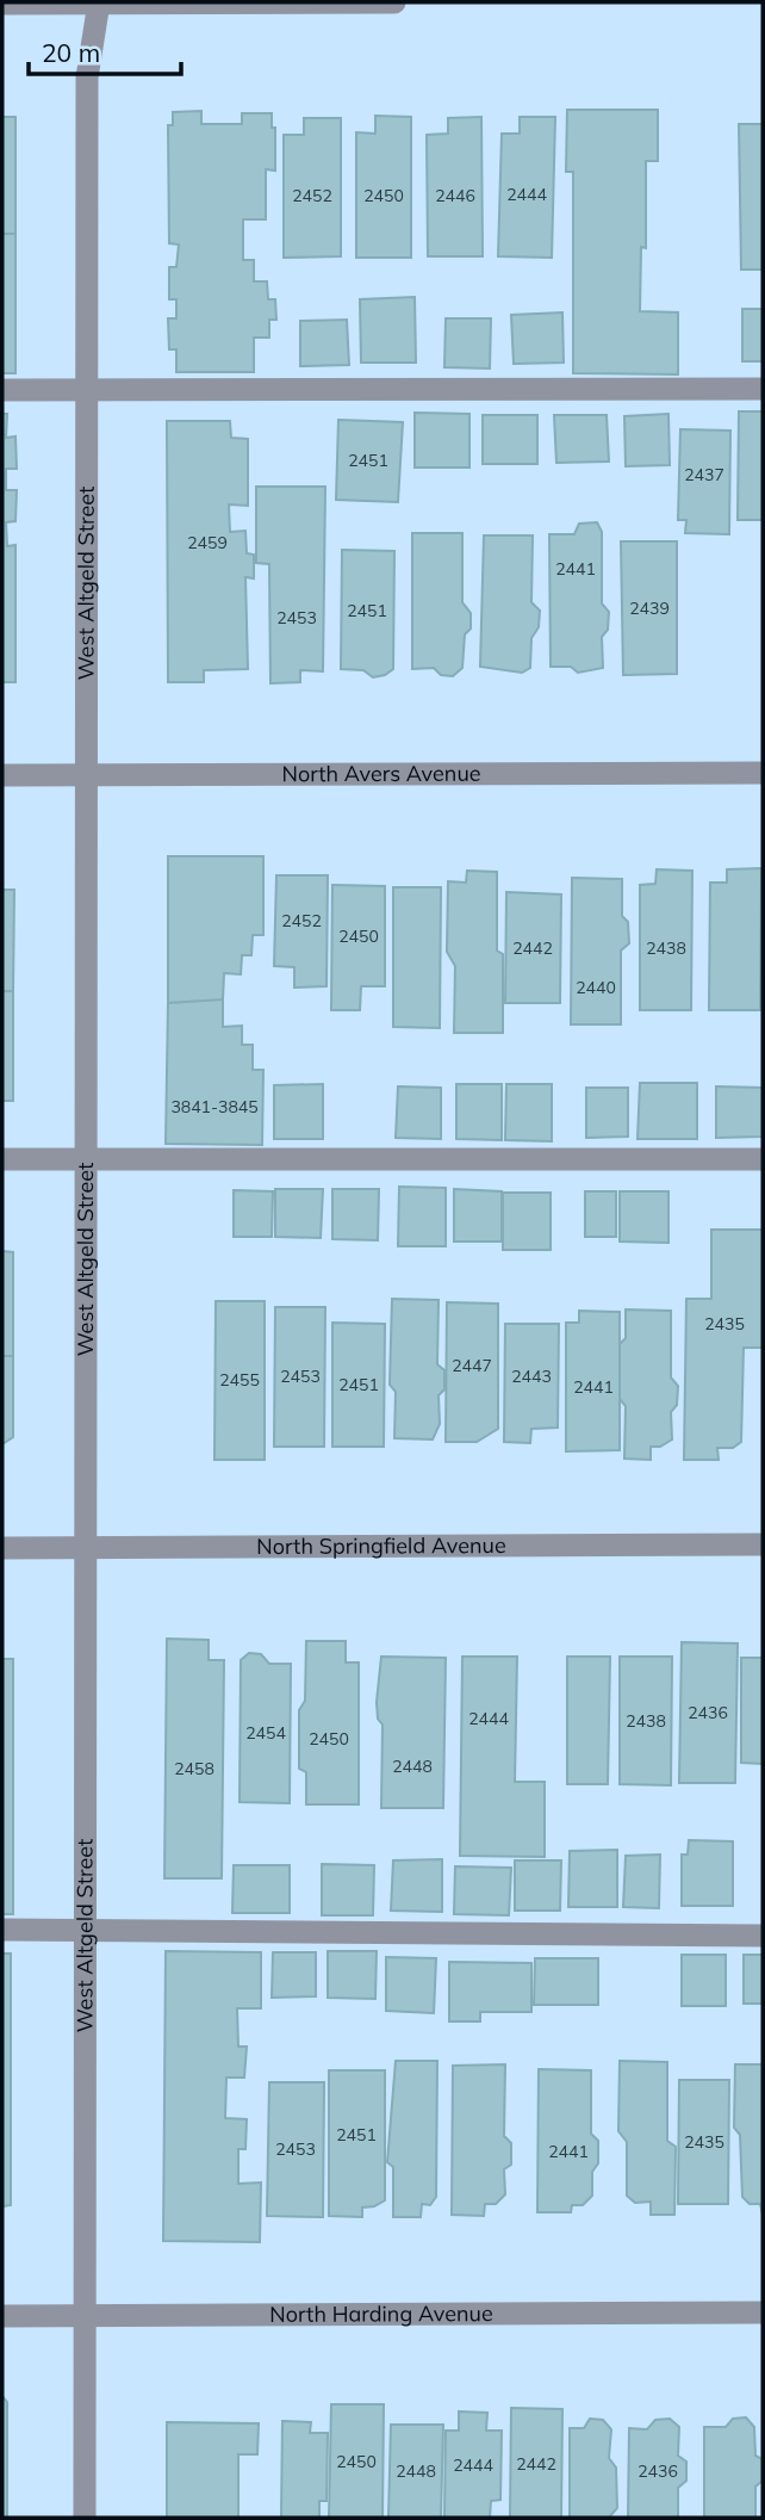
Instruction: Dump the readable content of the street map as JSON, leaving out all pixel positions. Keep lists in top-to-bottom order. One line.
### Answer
{"streets":{"street":["West Altgeld Street","North Avers Avenue","North Springfield Avenue","North Harding Avenue"]},"crossings":[["West Altgeld Street","North Avers Avenue"],["West Altgeld Street","North Springfield Avenue"],["West Altgeld Street","North Harding Avenue"]],"house_numbers":["2444","2452","2450","2446","2451","2437","2459","2441","2439","2451","2453","2452","2450","2442","2438","2440","3841-3845","2435","2447","2453","2443","2455","2451","2441","2436","2444","2438","2454","2450","2448","2458","2451","2435","2453","2441","2450","2442","2444","2448","2436"],"scale_bar":"20 m"}
